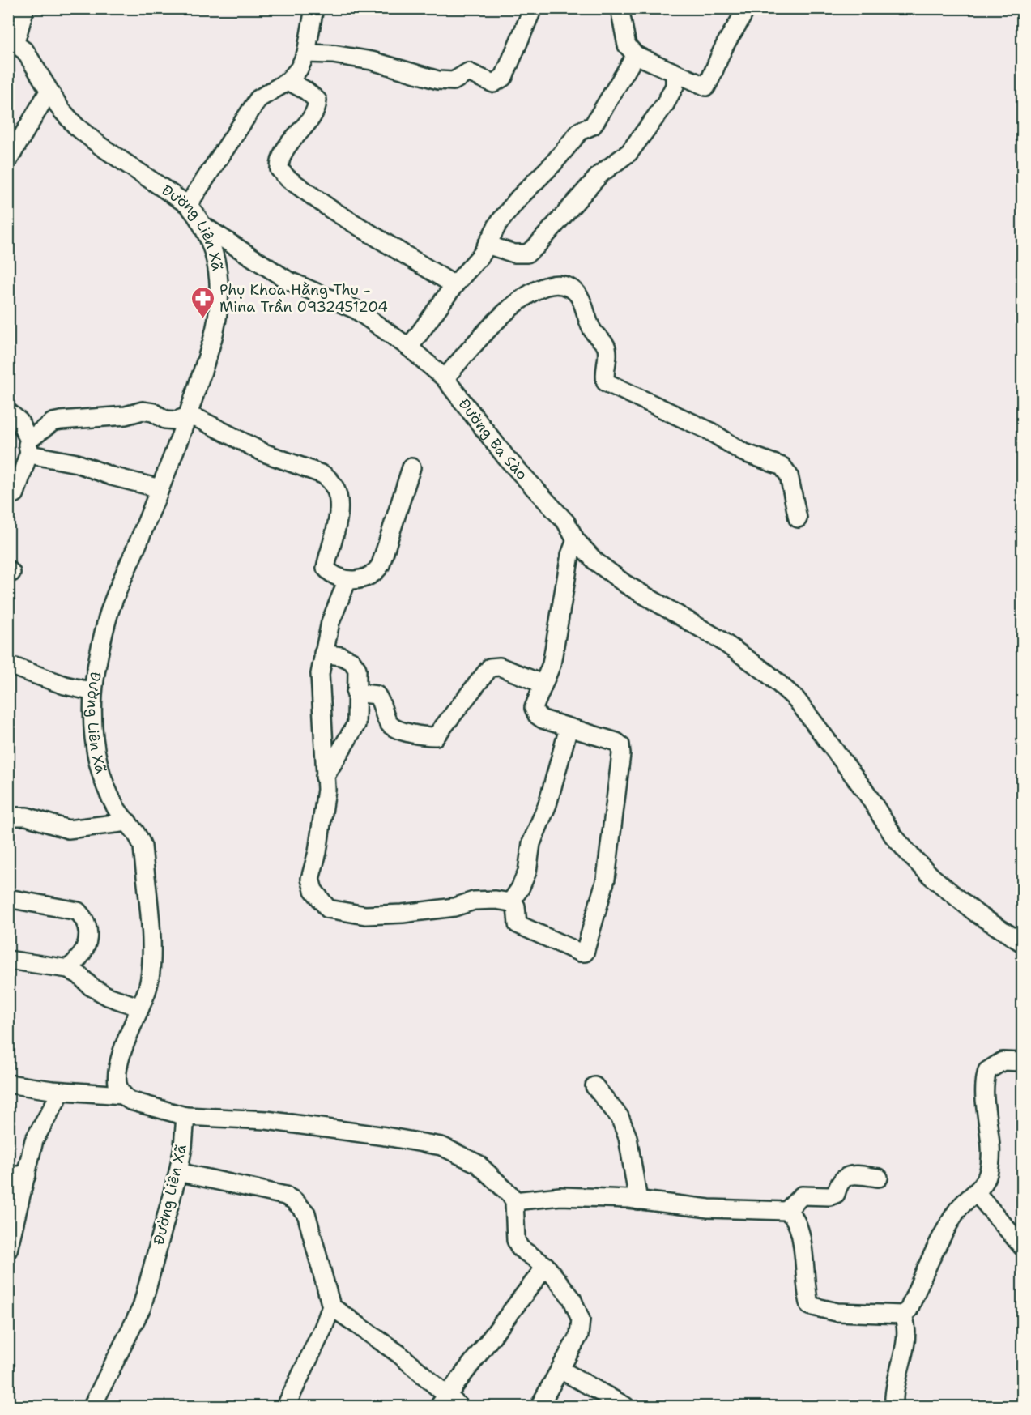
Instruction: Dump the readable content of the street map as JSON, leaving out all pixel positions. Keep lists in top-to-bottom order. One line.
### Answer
{"streets":{"street":["Đường Liên Xã","Đường Ba Sào"]},"crossings":[["Đường Liên Xã","Đường Ba Sào"]],"places":{"pharmacy":["Phụ Khoa Hằng Thu - Mina Trần 0932451204"]}}
